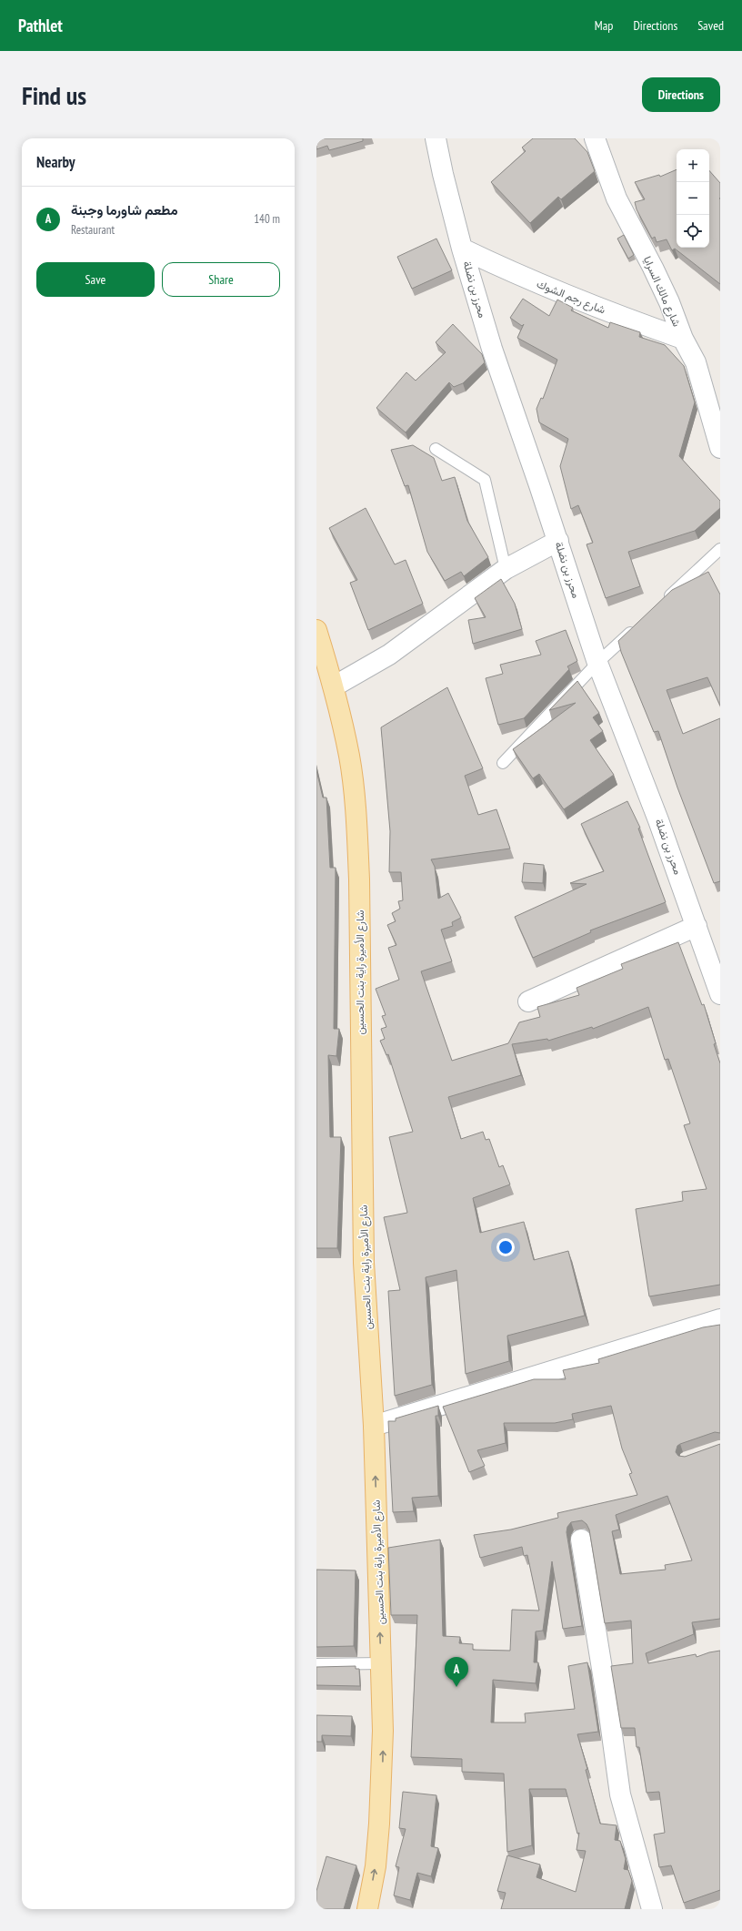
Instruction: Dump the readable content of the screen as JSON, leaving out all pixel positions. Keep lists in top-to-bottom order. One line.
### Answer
{"streets":{"main road":["شارع الأميرة راية بنت الحسين"],"street":["محرز بن نضلة","شارع مالك السرايا","شارع رجم الشوك"]},"crossings":[["محرز بن نضلة","شارع رجم الشوك"],["شارع مالك السرايا","شارع رجم الشوك"]],"one_way":["شارع الأميرة راية بنت الحسين"],"page":{"header":"Pathlet","nav":["Map","Directions","Saved"],"buttons":["Directions",["Save","Share"]],"title":"Find us","heading":"Nearby","map_buttons":["+","−"],"list":[{"mark":"A","name":"مطعم شاورما وجبنة","note":"Restaurant","value":"140 m"}],"pins":"A"}}
